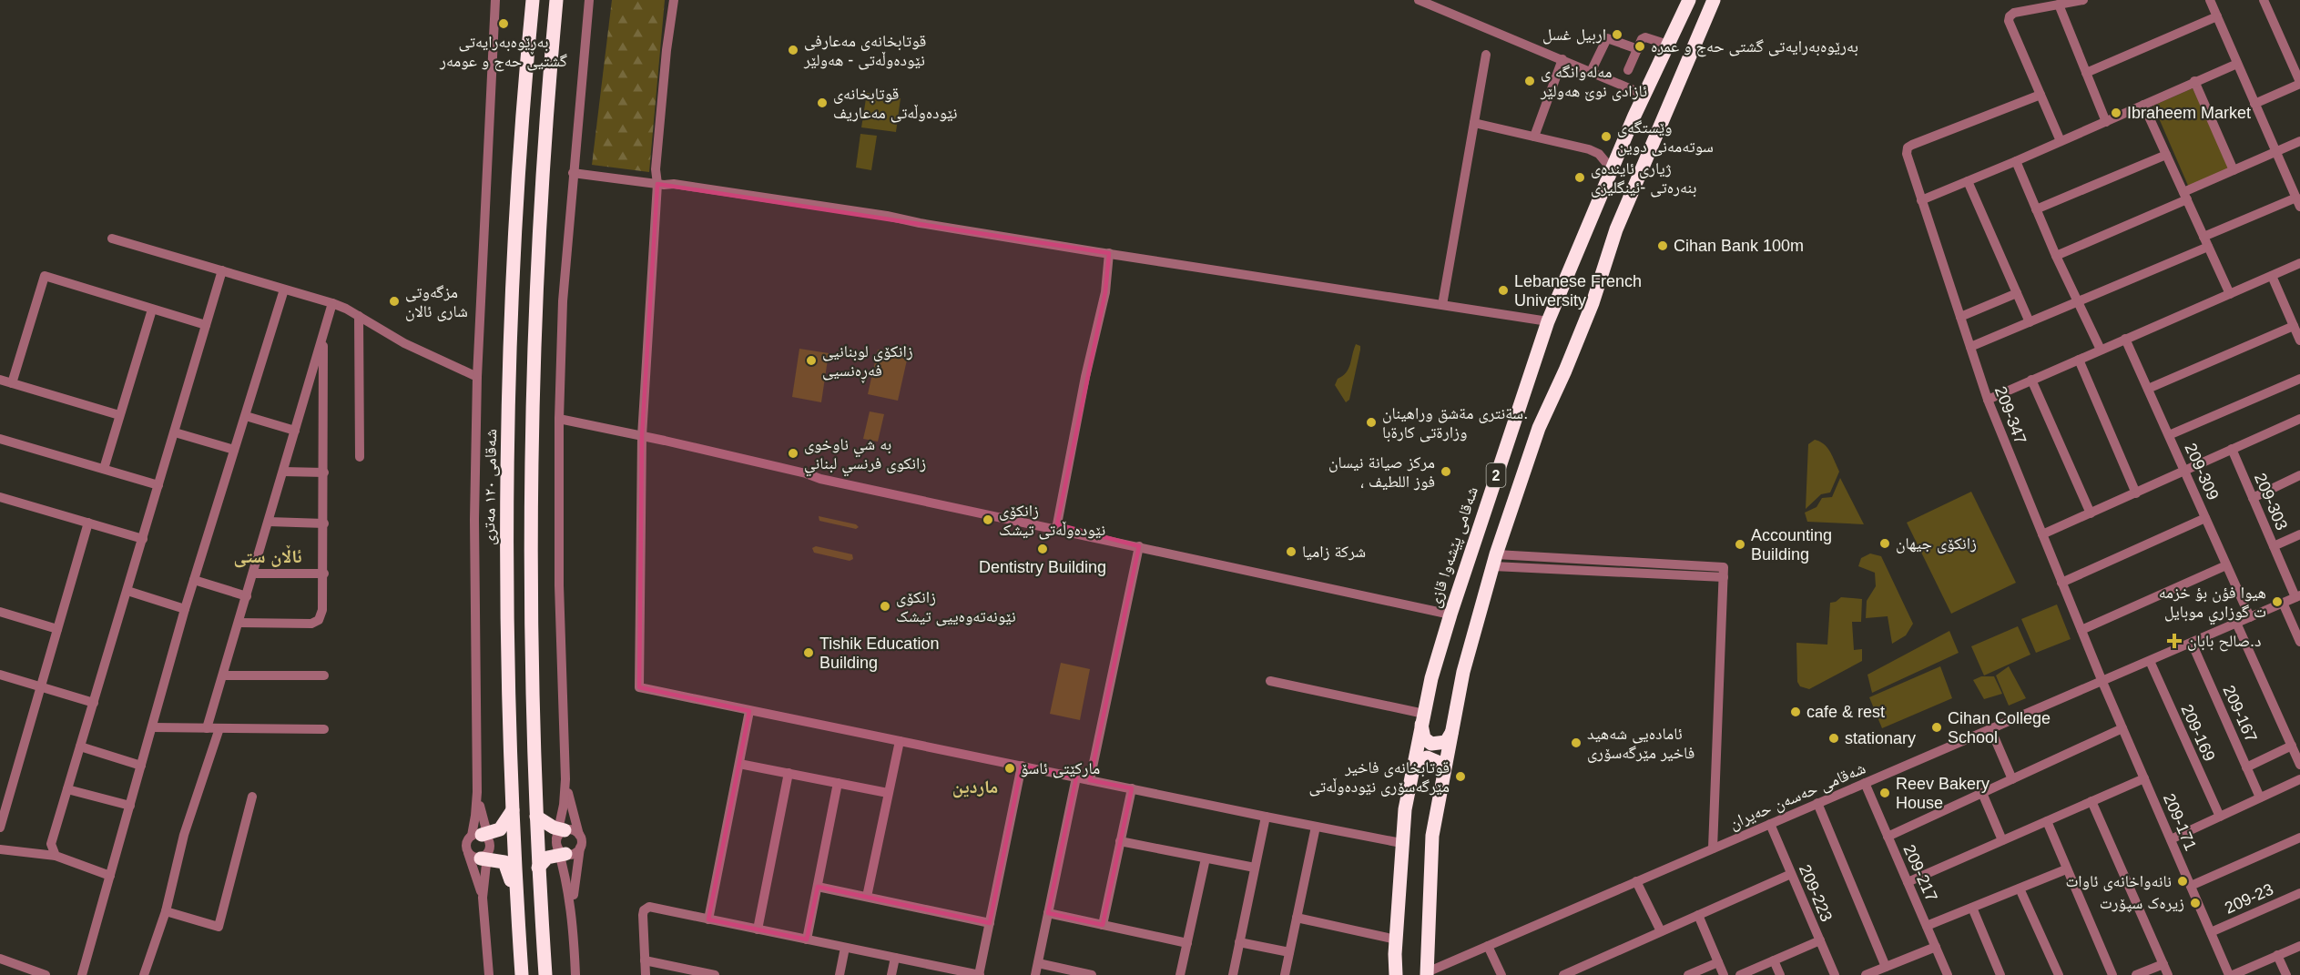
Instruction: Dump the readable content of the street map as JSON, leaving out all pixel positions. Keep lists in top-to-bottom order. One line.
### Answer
{"streets":{"highway":["2","شەقامی ١٢٠ مەتری","شەقامی پێشەوا قازی"],"street":["209-347","209-309","209-303","209-167","209-169","شەقامی حەسەن حەیران","209-171","209-217","209-223","209-23"]},"crossings":[["209-347","شەقامی حەسەن حەیران"],["209-347","209-171"],["209-309","شەقامی حەسەن حەیران"],["2","شەقامی حەسەن حەیران"],["209-303","شەقامی حەسەن حەیران"],["209-167","شەقامی حەسەن حەیران"],["209-169","شەقامی حەسەن حەیران"],["شەقامی حەسەن حەیران","209-171"],["شەقامی حەسەن حەیران","209-217"],["شەقامی حەسەن حەیران","209-223"],["209-171","209-23"]],"districts":["ئاڵان ستی","ماردین"],"places":{"other":["بەڕێوەبەرایەتی گشتیی حەج و عومەر","اربيل غسل","بەرێوەبەرایەتی گشتی حەج و عمرە","قوتابخانەی مەعارفی نێودەوڵەتی - هەولێر","مەلەوانگە ی ئازادی نوێ هەولێر","قوتابخانەی نێودەوڵەتی مەعاریف","Ibraheem Market","وێستگەی سوتەمەنی دوین","ژیاری ئایندەی بنەرەتی -ئینگلیزی","Cihan Bank 100m","Lebanese French University","مزگەوتی شاری ئالان","زانکۆی لوبنانیی فەڕەنسیی","سةنترى مةشق وراهينان. وزارةتى كارةبا","به شي ناوخوى زانكوى فرنسي لبناني","مركز صيانة نيسان ، فوز اللطيف","زانکۆی نێودەوڵەتی تیشک","زانکۆی جیھان","Accounting Building","Dentistry Building","شركة زاميا","هيوا فؤن بؤ خزمه ت گوزاري موبايل","زانکۆی نێونەتەوەییی تیشک","Tishik Education Building","cafe & rest","Cihan College School","stationary","ئامادەیی شەهید فاخیر مێرگەسۆری","مارکێتی ئاسۆ","قوتابخانەی فاخیر مێرگەسۆری نێودەوڵەتی","Reev Bakery House","نانەواخانەی ئاوات","زیرەک سپۆرت"],"health":["د.صالح بابان"]}}
